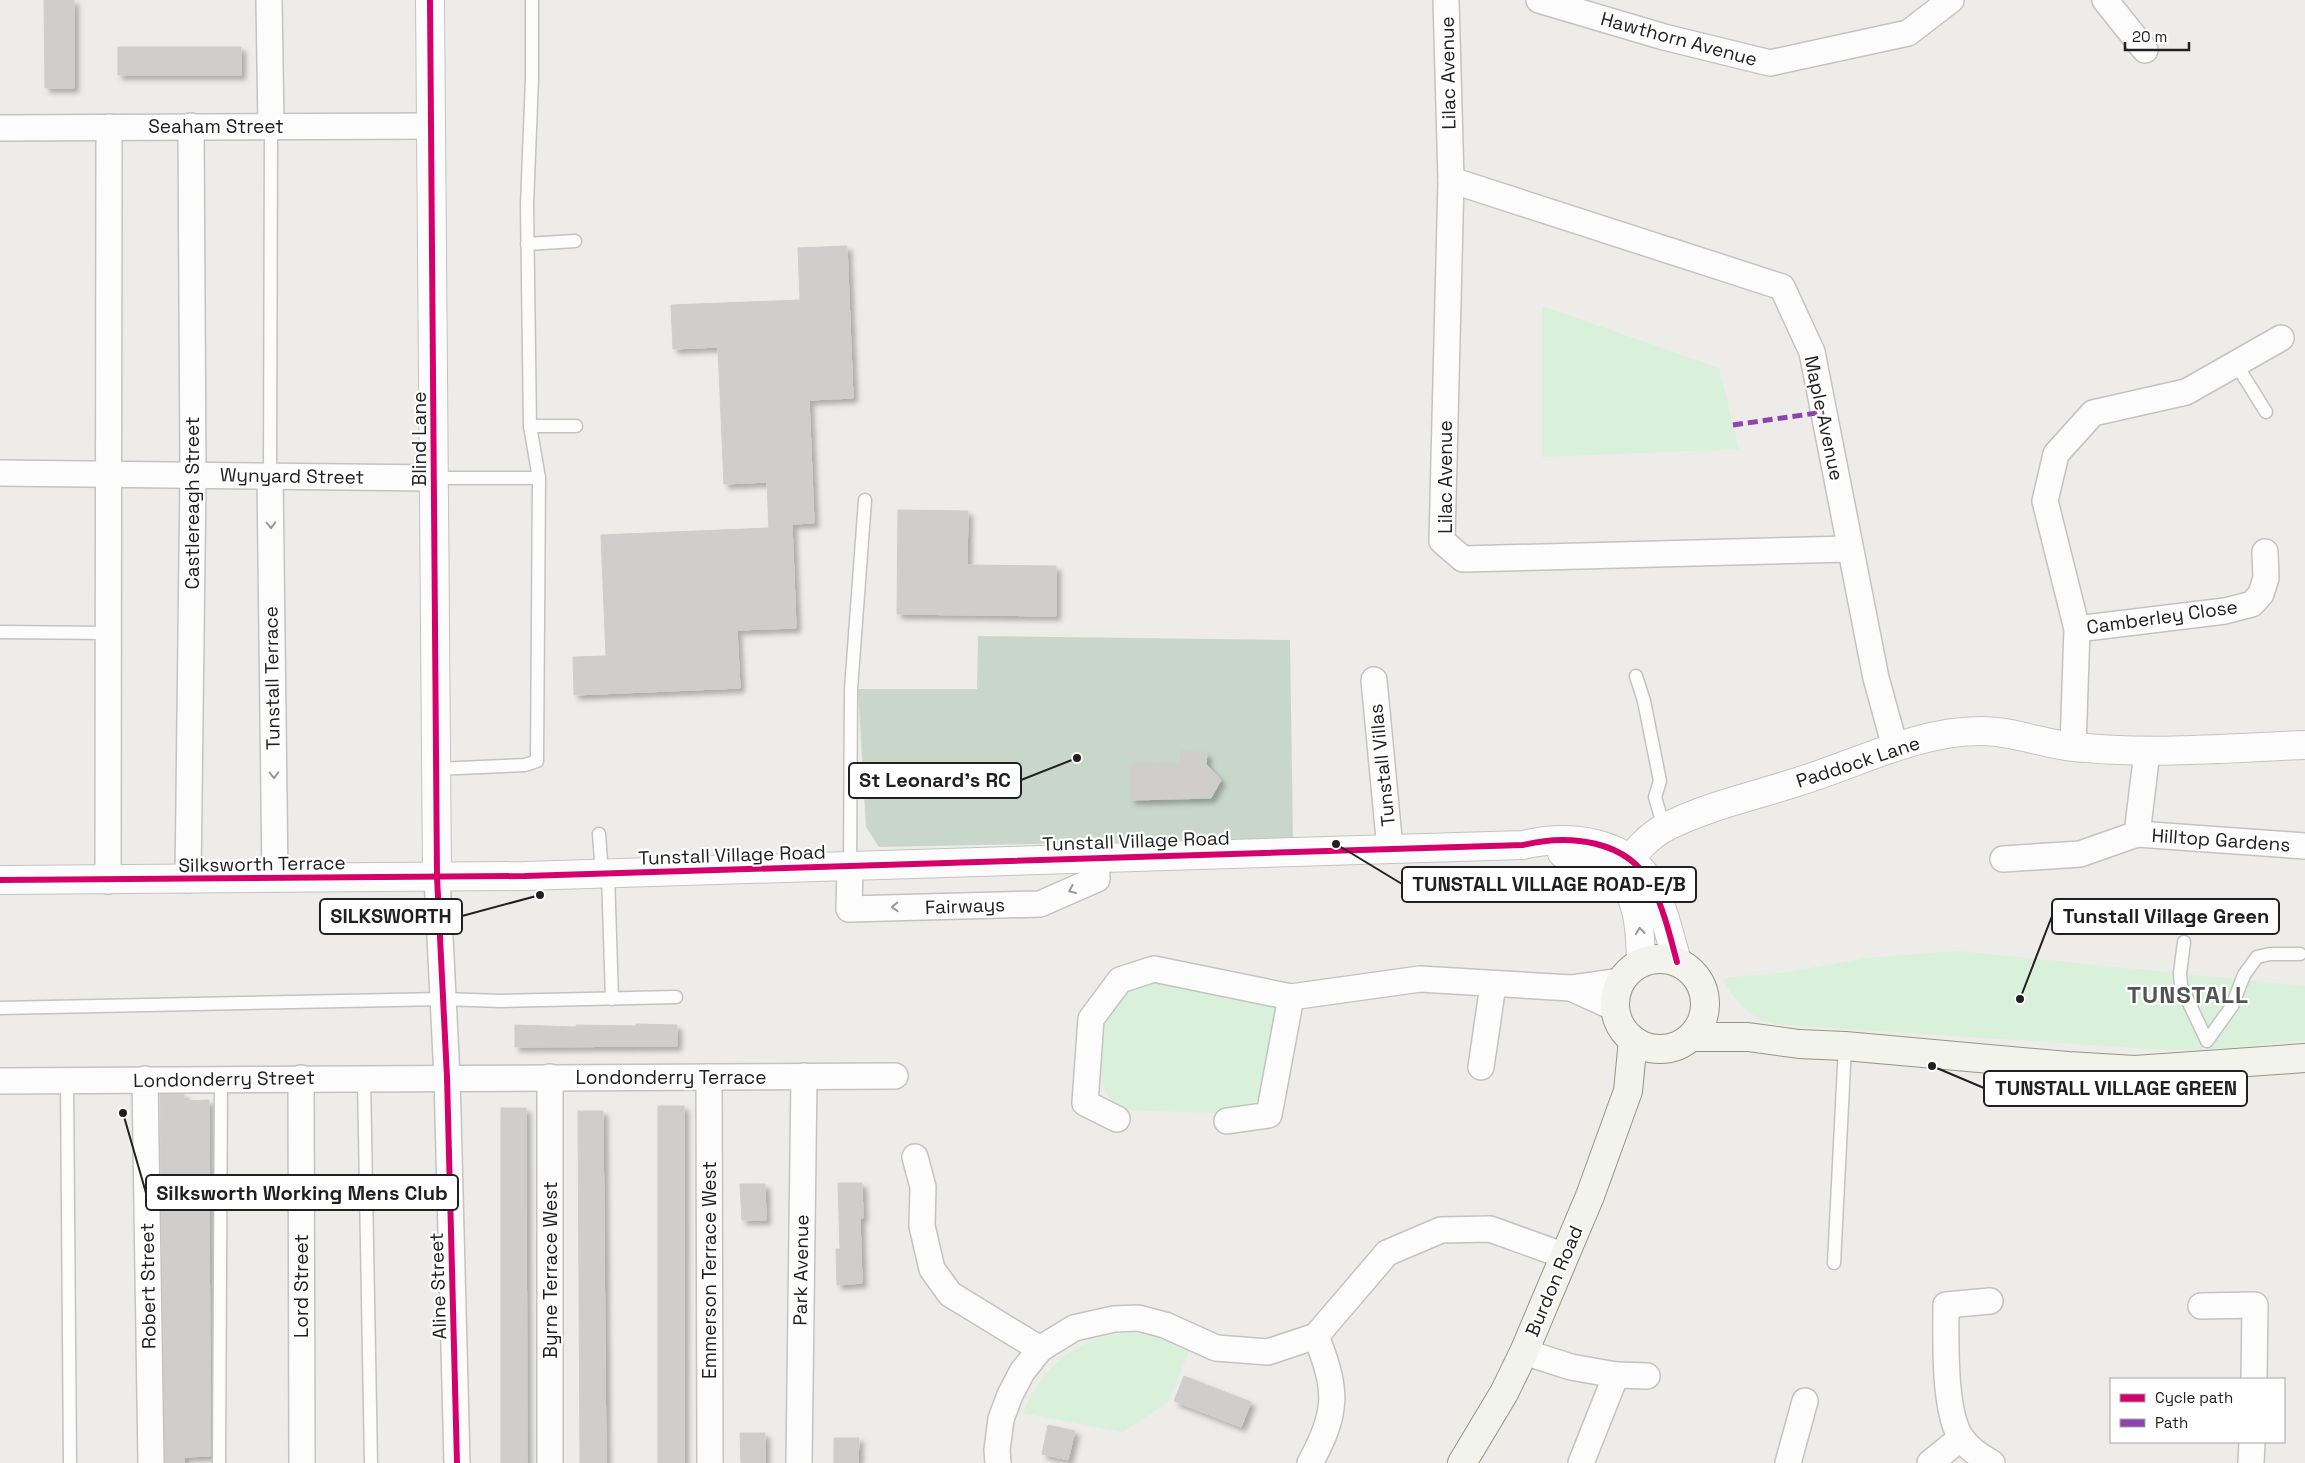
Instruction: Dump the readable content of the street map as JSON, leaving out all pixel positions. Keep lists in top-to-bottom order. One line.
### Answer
{"streets":{"main road":["Burdon Road"],"street":["Hawthorn Avenue","Lilac Avenue","Seaham Street","Maple Avenue","Blind Lane","Wynyard Street","Castlereagh Street","Camberley Close","Tunstall Terrace","Paddock Lane","Tunstall Villas","Hilltop Gardens","Tunstall Village Road","Silksworth Terrace","Fairways","Londonderry Terrace","Londonderry Street","Byrne Terrace West","Emmerson Terrace West","Park Avenue","Robert Street","Lord Street","Aline Street"]},"crossings":[["Lilac Avenue","Maple Avenue"],["Seaham Street","Blind Lane"],["Seaham Street","Castlereagh Street"],["Maple Avenue","Paddock Lane"],["Blind Lane","Wynyard Street"],["Blind Lane","Silksworth Terrace"],["Blind Lane","Aline Street"],["Wynyard Street","Castlereagh Street"],["Wynyard Street","Tunstall Terrace"],["Castlereagh Street","Silksworth Terrace"],["Tunstall Terrace","Silksworth Terrace"],["Paddock Lane","Hilltop Gardens"],["Paddock Lane","Tunstall Village Road"],["Tunstall Villas","Tunstall Village Road"],["Tunstall Village Road","Silksworth Terrace"],["Tunstall Village Road","Fairways"],["Tunstall Village Road","Burdon Road"],["Silksworth Terrace","Aline Street"],["Londonderry Terrace","Londonderry Street"],["Londonderry Terrace","Byrne Terrace West"],["Londonderry Terrace","Emmerson Terrace West"],["Londonderry Terrace","Park Avenue"],["Londonderry Terrace","Aline Street"],["Londonderry Street","Robert Street"],["Londonderry Street","Lord Street"],["Londonderry Street","Aline Street"]],"districts":["TUNSTALL"],"places":["St Leonard's RC","TUNSTALL VILLAGE ROAD-E/B","SILKSWORTH","Tunstall Village Green","TUNSTALL VILLAGE GREEN","Silksworth Working Mens Club"],"legend":["Cycle path","Path"],"scale_bar":"20 m"}
